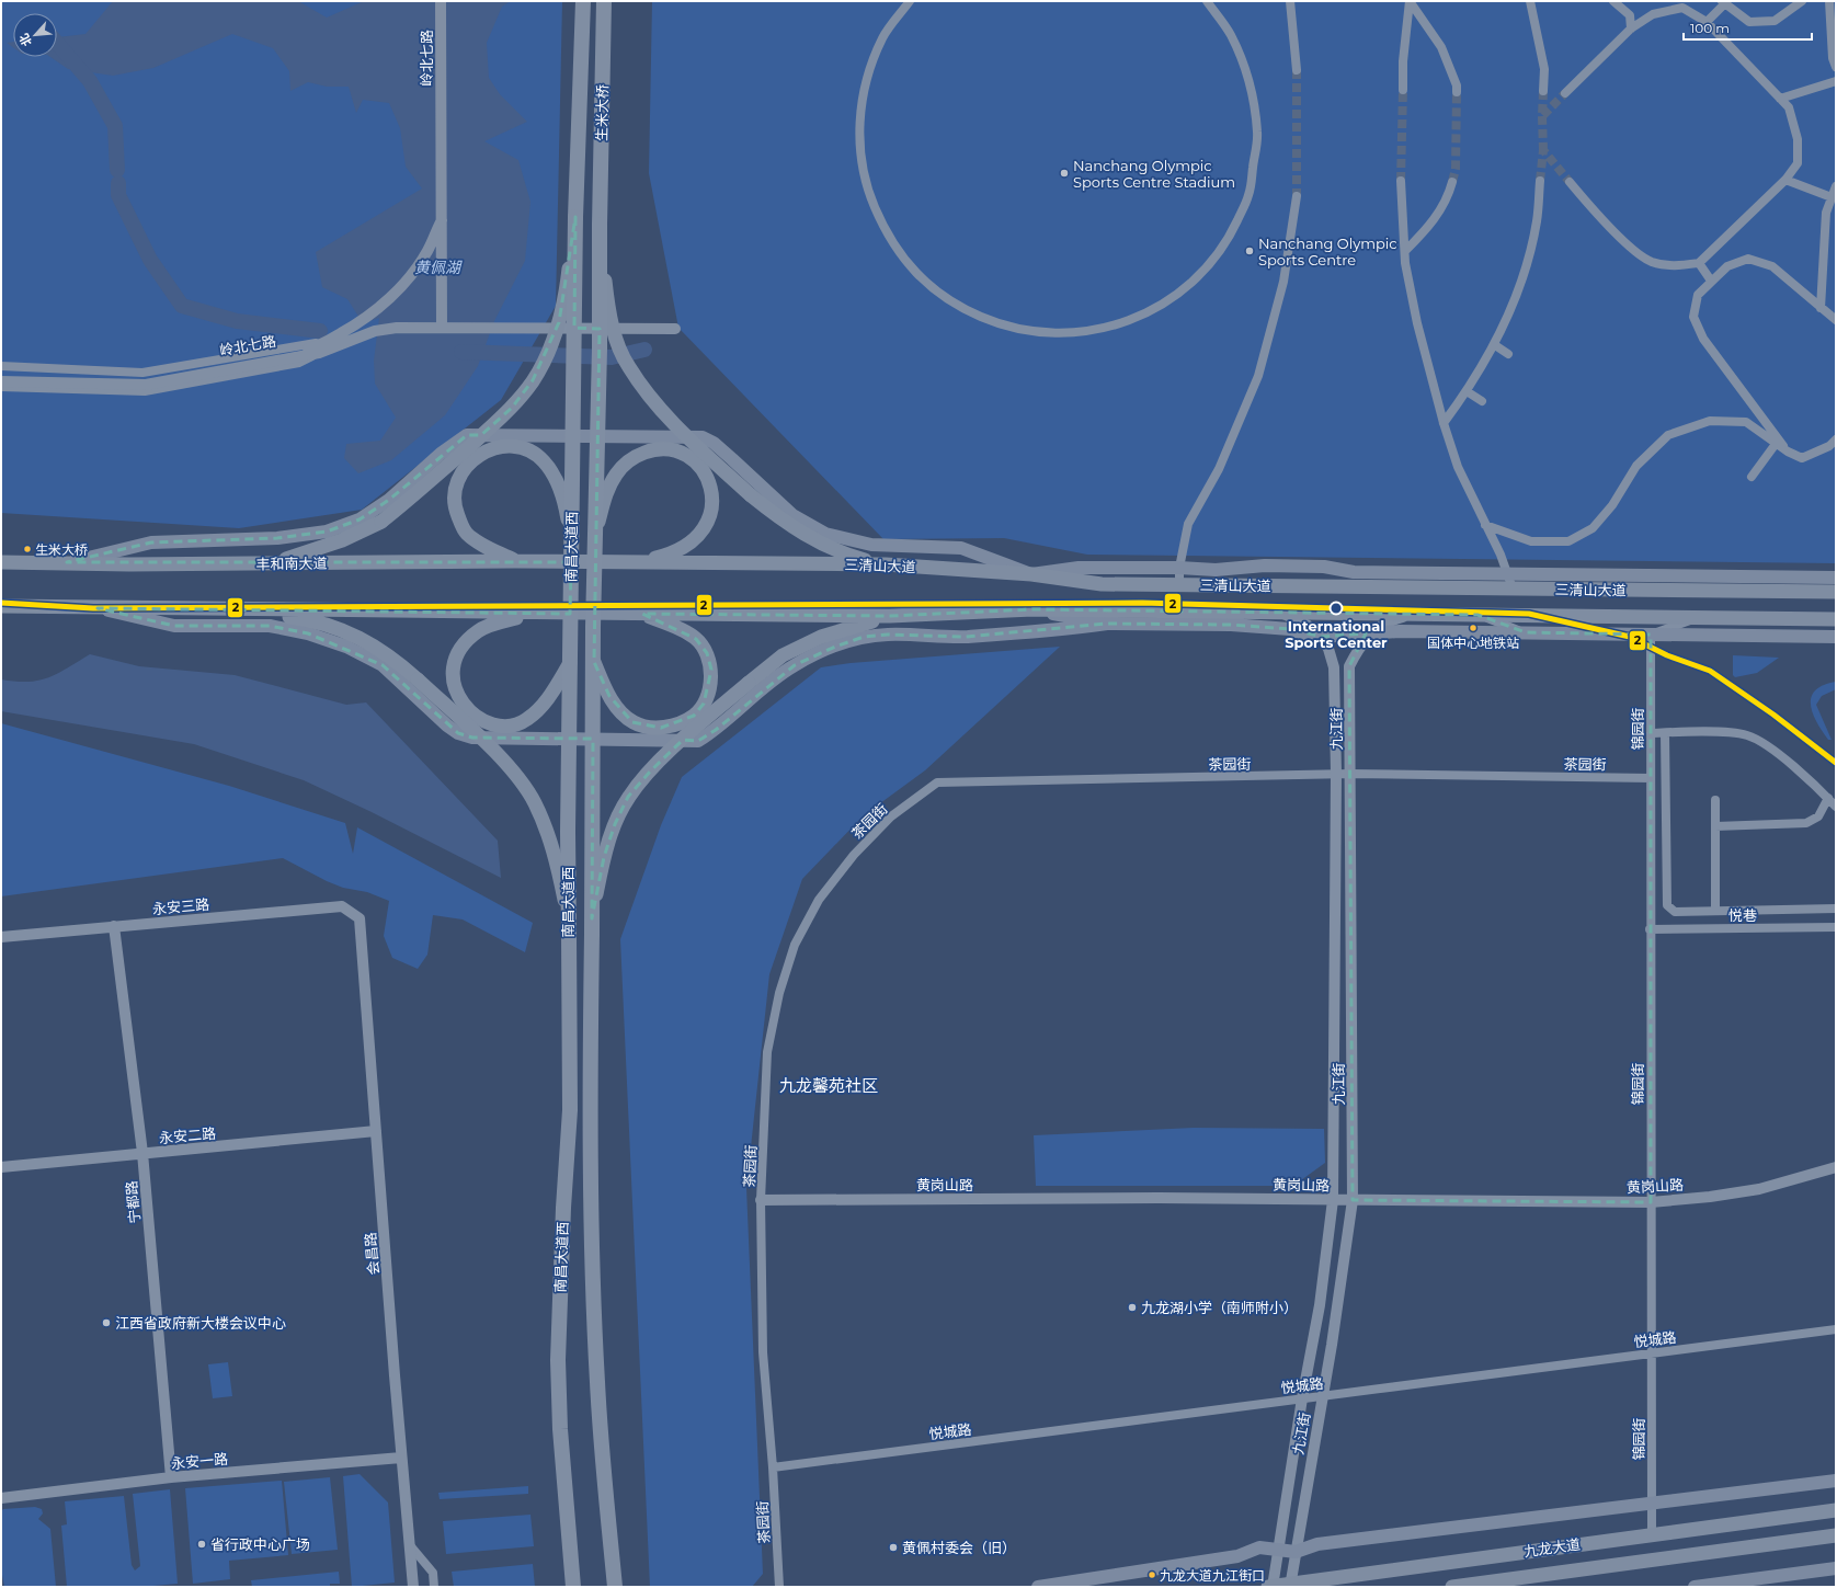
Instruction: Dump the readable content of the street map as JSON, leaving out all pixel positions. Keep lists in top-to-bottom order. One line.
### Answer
{"streets":{"highway":["生米大桥","南昌大道西"],"main road":["丰和南大道","三清山大道","九龙大道"],"street":["岭北七路","九江街","锦园街","茶园街","永安三路","悦巷","永安二路","黄岗山路","宁都路","会昌路","悦城路","永安一路"]},"crossings":[["生米大桥","南昌大道西"],["丰和南大道","三清山大道"],["三清山大道","九江街"],["九江街","茶园街"],["九江街","黄岗山路"],["九江街","悦城路"],["九江街","九龙大道"],["锦园街","茶园街"],["锦园街","悦巷"],["锦园街","黄岗山路"],["锦园街","悦城路"],["锦园街","九龙大道"],["茶园街","黄岗山路"],["茶园街","悦城路"],["永安三路","宁都路"],["永安三路","会昌路"],["永安二路","宁都路"],["永安二路","会昌路"],["宁都路","永安一路"],["会昌路","永安一路"]],"districts":["九龙馨苑社区"],"water":["黄佩湖"],"places":["Nanchang Olympic Sports Centre Stadium","Nanchang Olympic Sports Centre","生米大桥","International Sports Center","国体中心地铁站","九龙湖小学（南师附小）","江西省政府新大楼会议中心","省行政中心广场","黄佩村委会（旧）","九龙大道九江街口"],"lines":["transit line 2"],"scale_bar":"100 m","north":"bottom left"}
